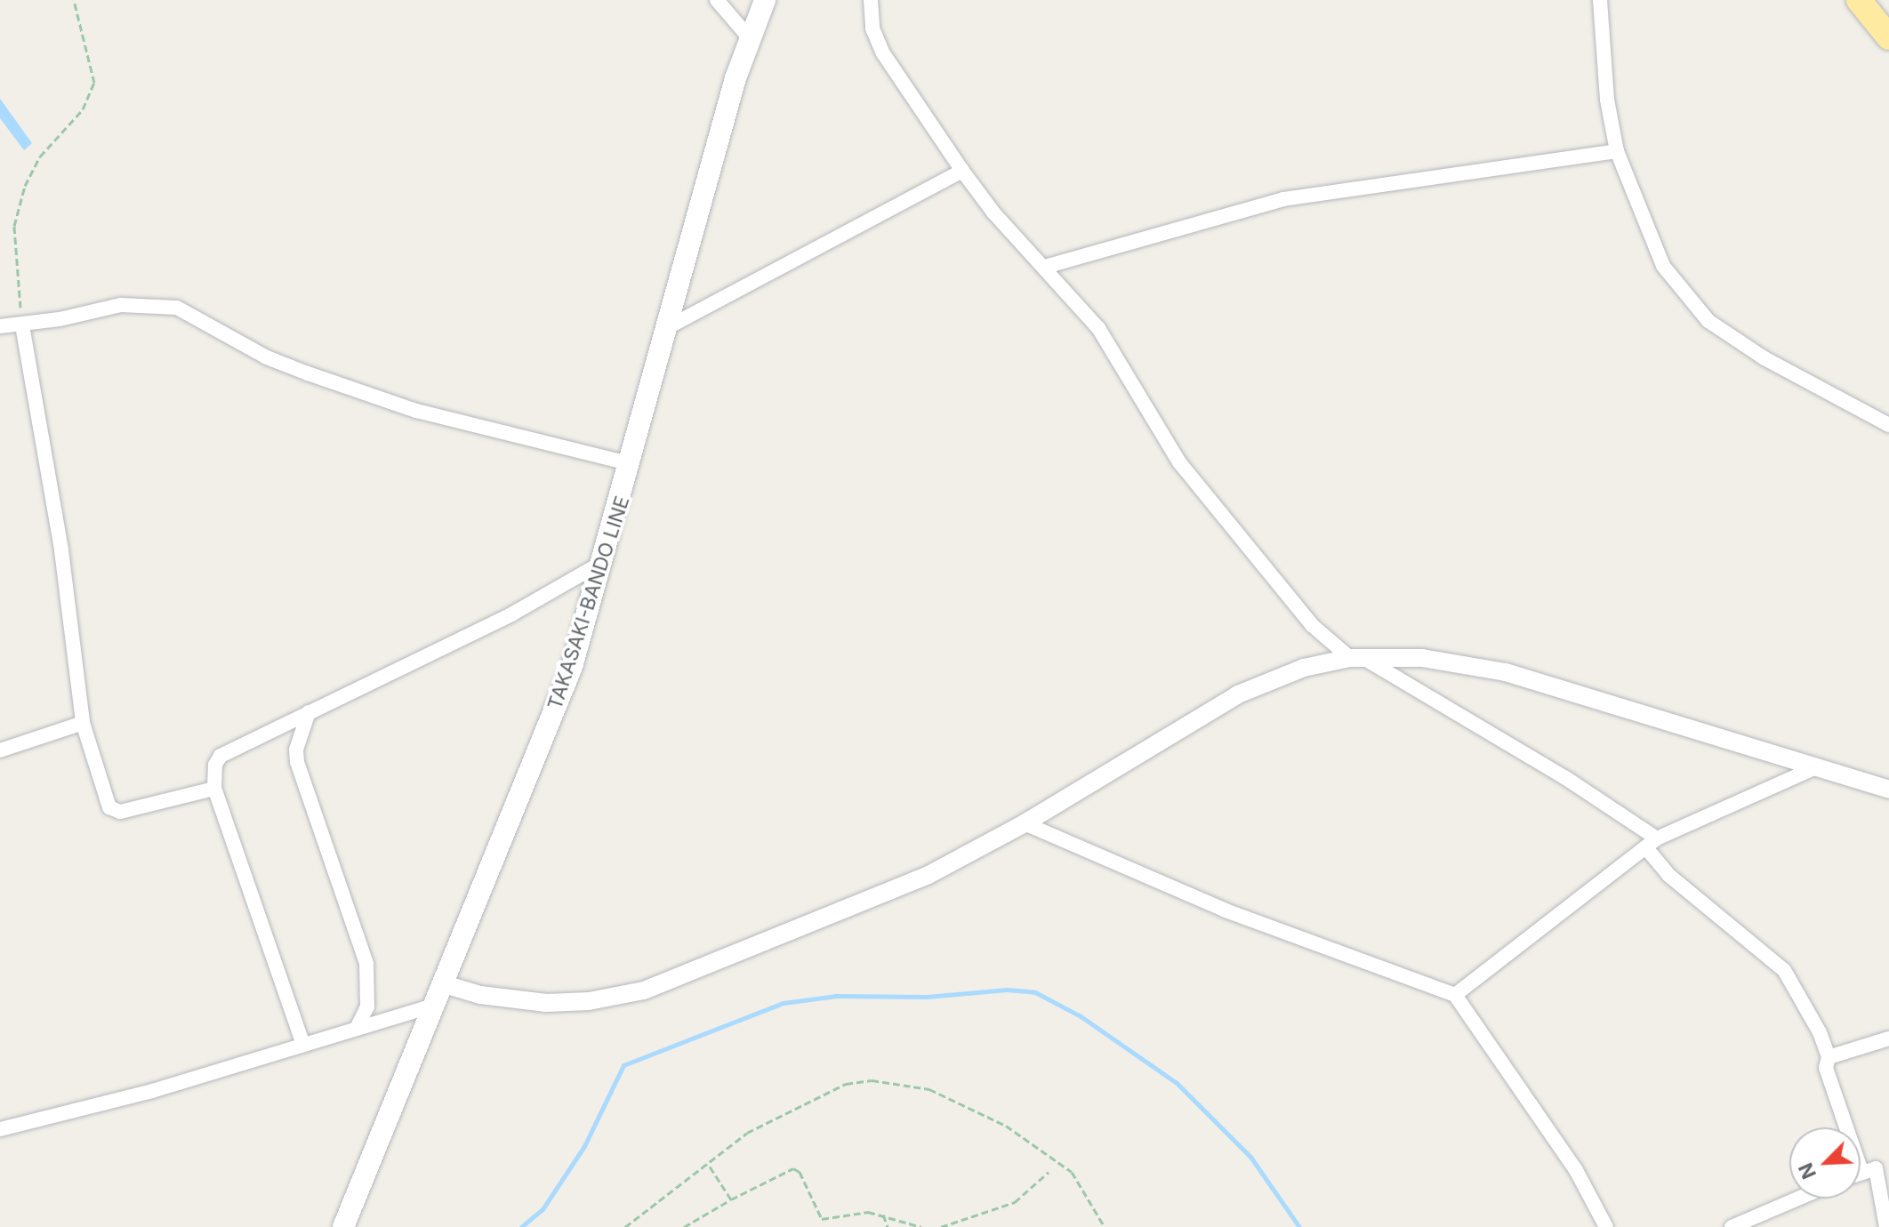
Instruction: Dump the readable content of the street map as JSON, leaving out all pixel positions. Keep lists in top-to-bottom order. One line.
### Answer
{"streets":{"main road":["TAKASAKI-BANDO LINE"]},"north":"bottom left"}
